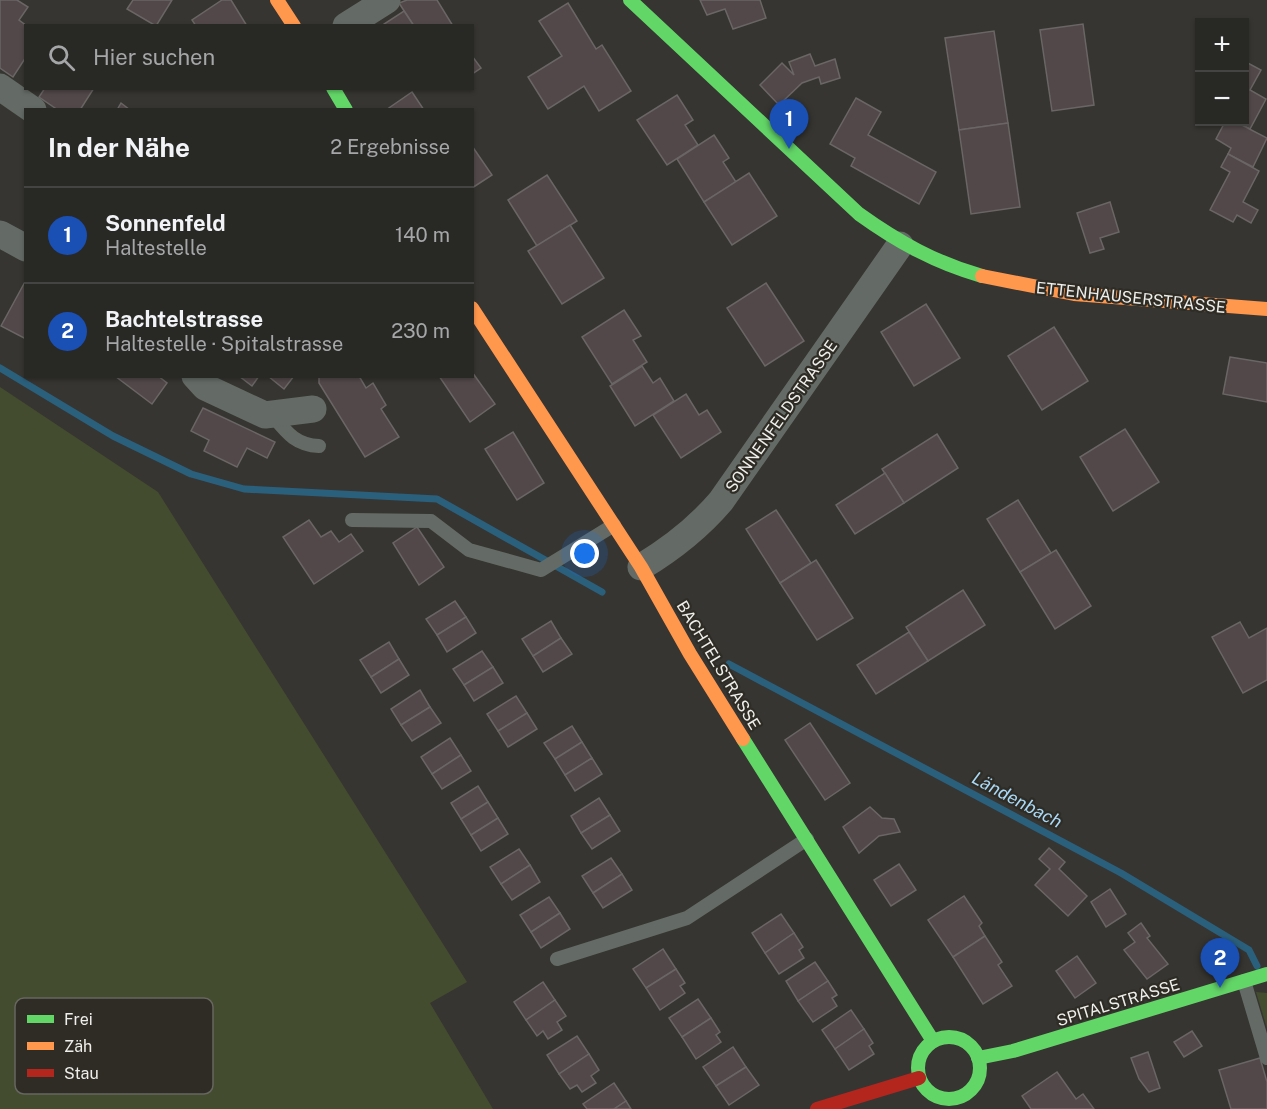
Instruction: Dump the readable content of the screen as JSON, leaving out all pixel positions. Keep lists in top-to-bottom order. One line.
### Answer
{"streets":{"street":["ETTENHAUSERSTRASSE","SONNENFELDSTRASSE","BACHTELSTRASSE","SPITALSTRASSE"]},"crossings":[["ETTENHAUSERSTRASSE","SONNENFELDSTRASSE"],["SONNENFELDSTRASSE","BACHTELSTRASSE"],["BACHTELSTRASSE","SPITALSTRASSE"]],"water":["Ländenbach"],"legend":["Frei","Zäh","Stau"],"page":{"map_buttons":["+","−"],"search":"Hier suchen","pins":["1","2"],"heading":["In der Nähe","2 Ergebnisse"],"list":[{"mark":"1","name":"Sonnenfeld","note":"Haltestelle","value":"140 m"},{"mark":"2","name":"Bachtelstrasse","note":"Haltestelle · Spitalstrasse","value":"230 m"}]}}
